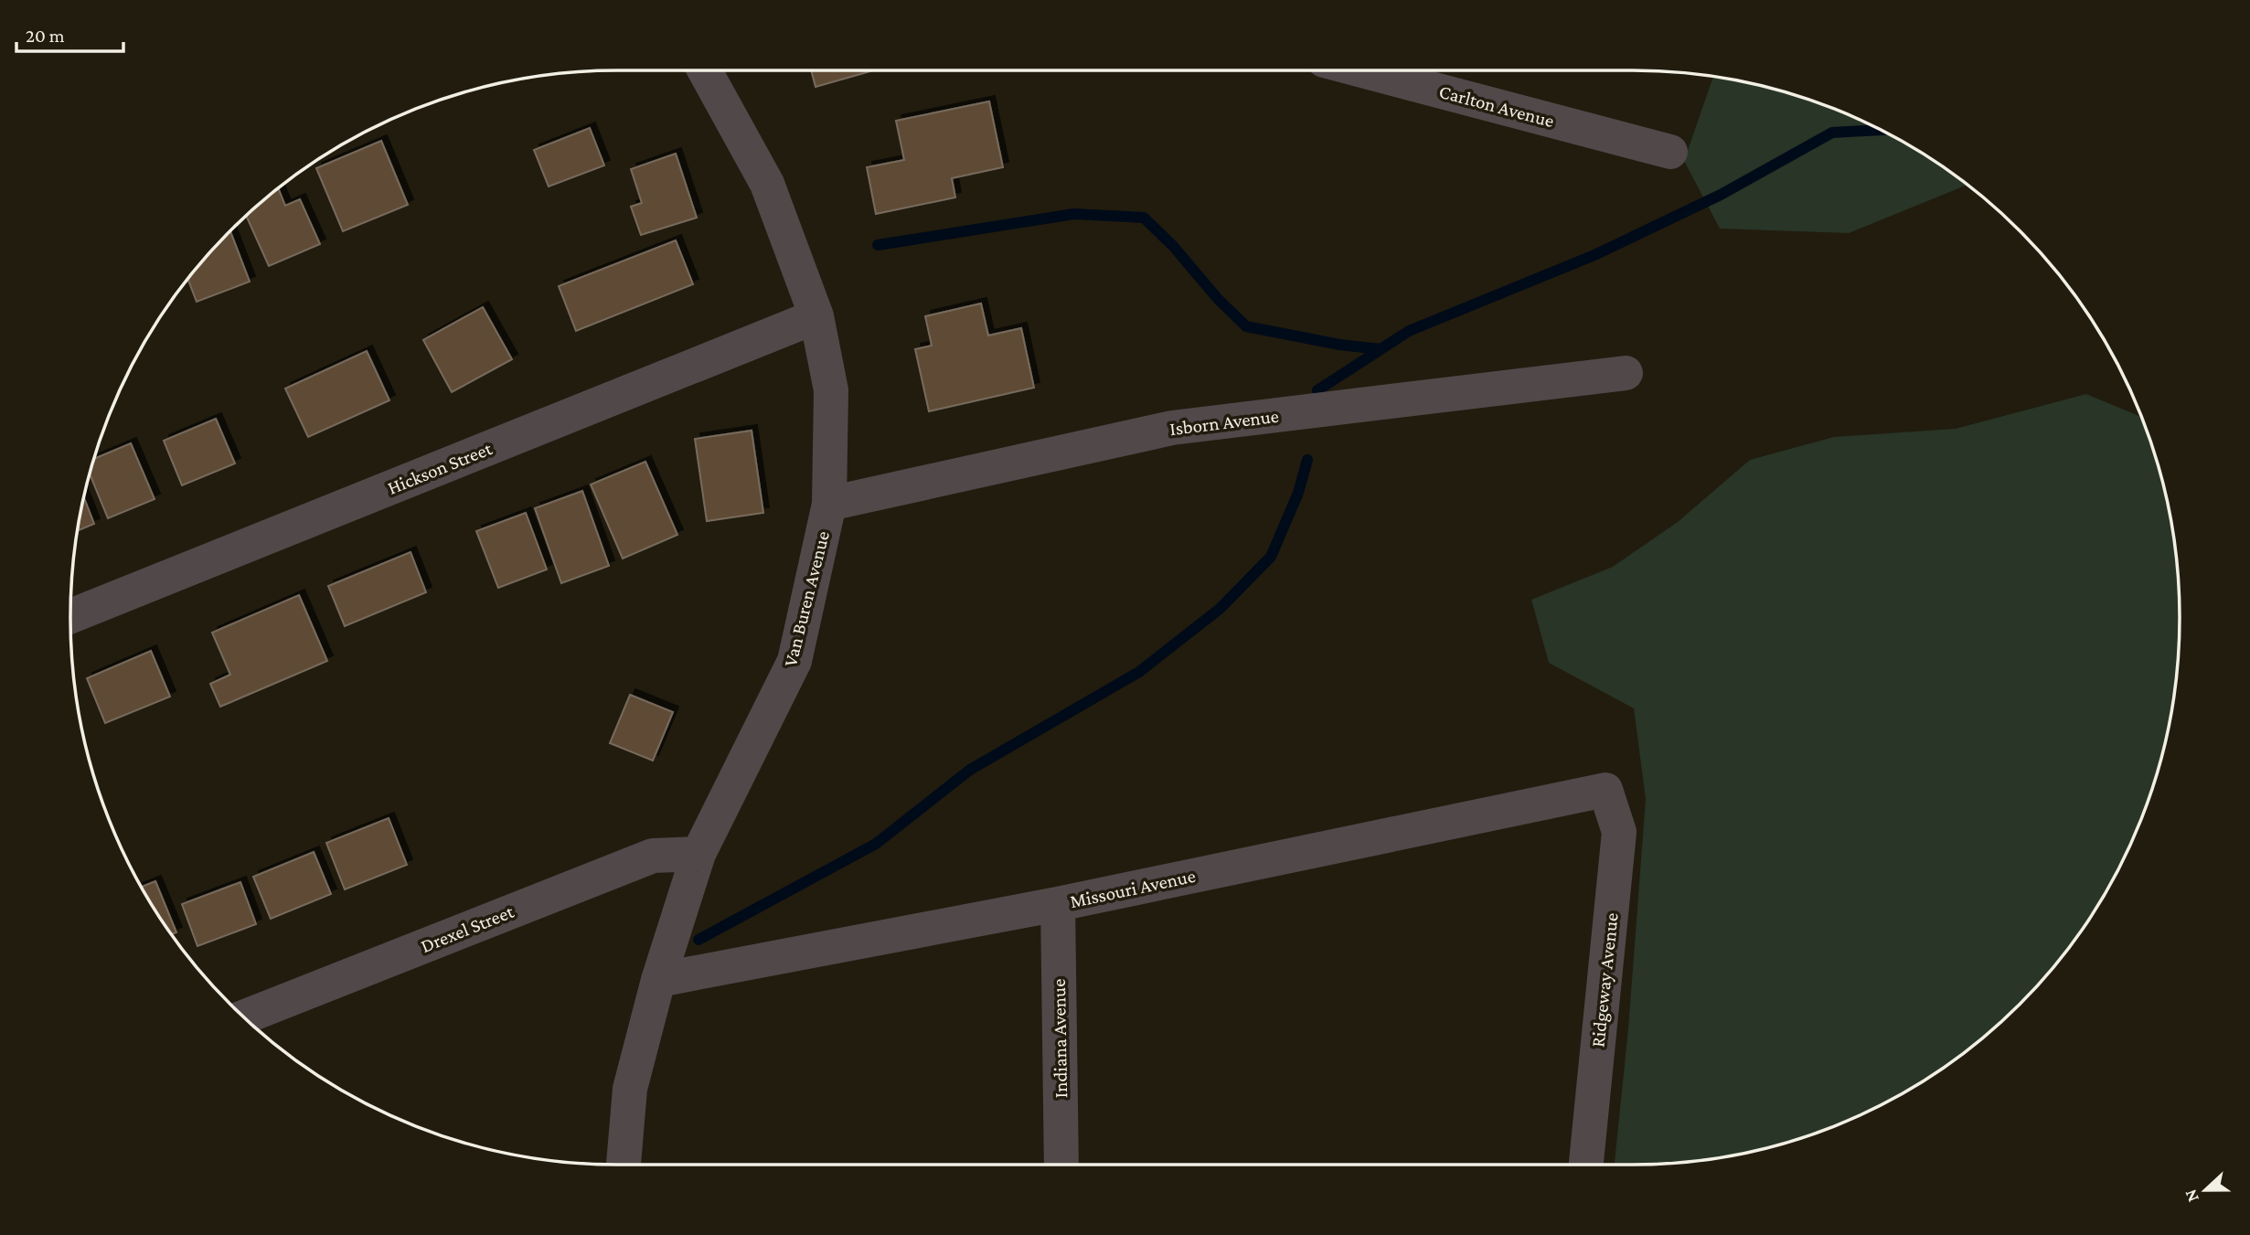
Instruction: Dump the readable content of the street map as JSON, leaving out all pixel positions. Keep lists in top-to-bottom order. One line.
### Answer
{"streets":{"street":["Carlton Avenue","Isborn Avenue","Hickson Street","Van Buren Avenue","Missouri Avenue","Drexel Street","Ridgeway Avenue","Indiana Avenue"]},"crossings":[["Isborn Avenue","Van Buren Avenue"],["Hickson Street","Van Buren Avenue"],["Van Buren Avenue","Missouri Avenue"],["Van Buren Avenue","Drexel Street"],["Missouri Avenue","Ridgeway Avenue"],["Missouri Avenue","Indiana Avenue"]],"scale_bar":"20 m","north":"left"}
